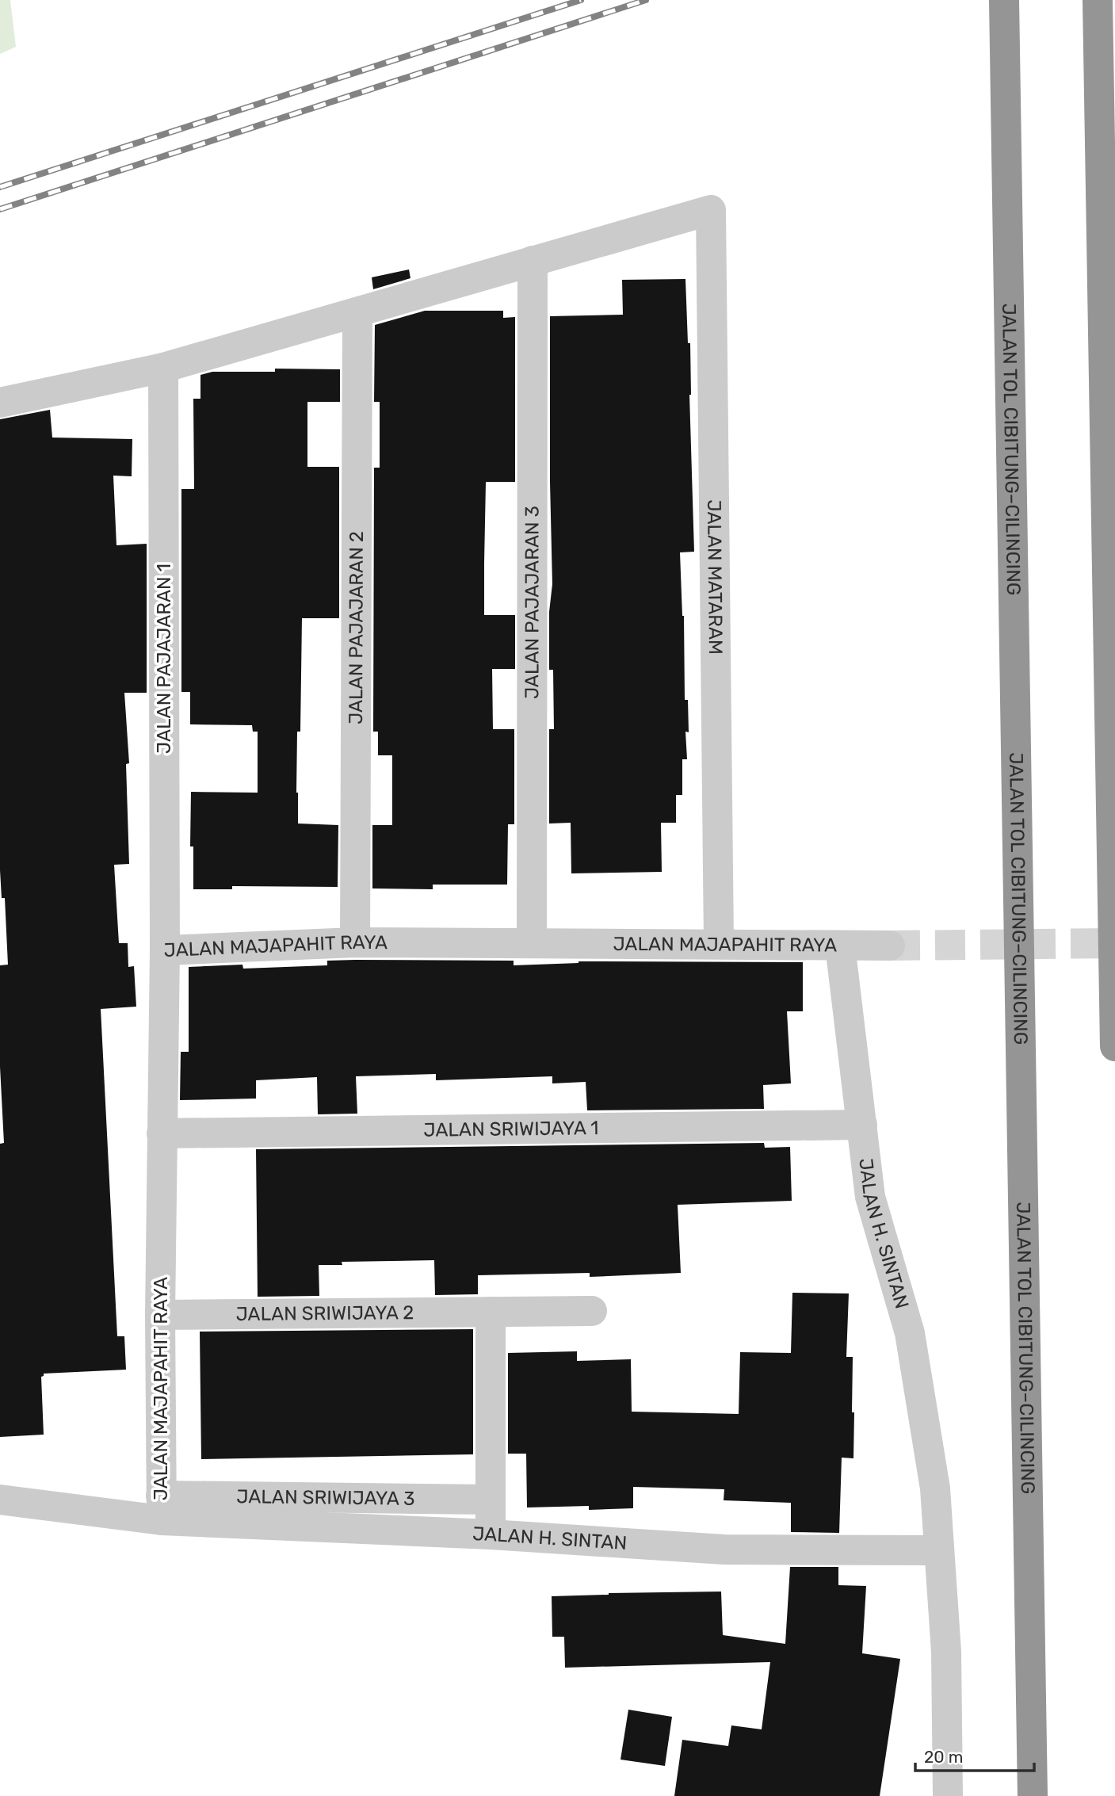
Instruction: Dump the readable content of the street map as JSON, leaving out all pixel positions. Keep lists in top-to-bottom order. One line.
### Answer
{"streets":{"highway":["JALAN TOL CIBITUNG–CILINCING"],"street":["JALAN MATARAM","JALAN PAJAJARAN 3","JALAN PAJAJARAN 2","JALAN PAJAJARAN 1","JALAN MAJAPAHIT RAYA","JALAN SRIWIJAYA 1","JALAN H. SINTAN","JALAN SRIWIJAYA 2","JALAN SRIWIJAYA 3"]},"crossings":[["JALAN MATARAM","JALAN PAJAJARAN 3"],["JALAN MATARAM","JALAN MAJAPAHIT RAYA"],["JALAN PAJAJARAN 3","JALAN MAJAPAHIT RAYA"],["JALAN PAJAJARAN 2","JALAN MAJAPAHIT RAYA"],["JALAN PAJAJARAN 1","JALAN MAJAPAHIT RAYA"],["JALAN MAJAPAHIT RAYA","JALAN SRIWIJAYA 1"],["JALAN MAJAPAHIT RAYA","JALAN H. SINTAN"],["JALAN MAJAPAHIT RAYA","JALAN SRIWIJAYA 2"],["JALAN MAJAPAHIT RAYA","JALAN SRIWIJAYA 3"],["JALAN SRIWIJAYA 1","JALAN H. SINTAN"],["JALAN H. SINTAN","JALAN SRIWIJAYA 3"]],"scale_bar":"20 m"}
